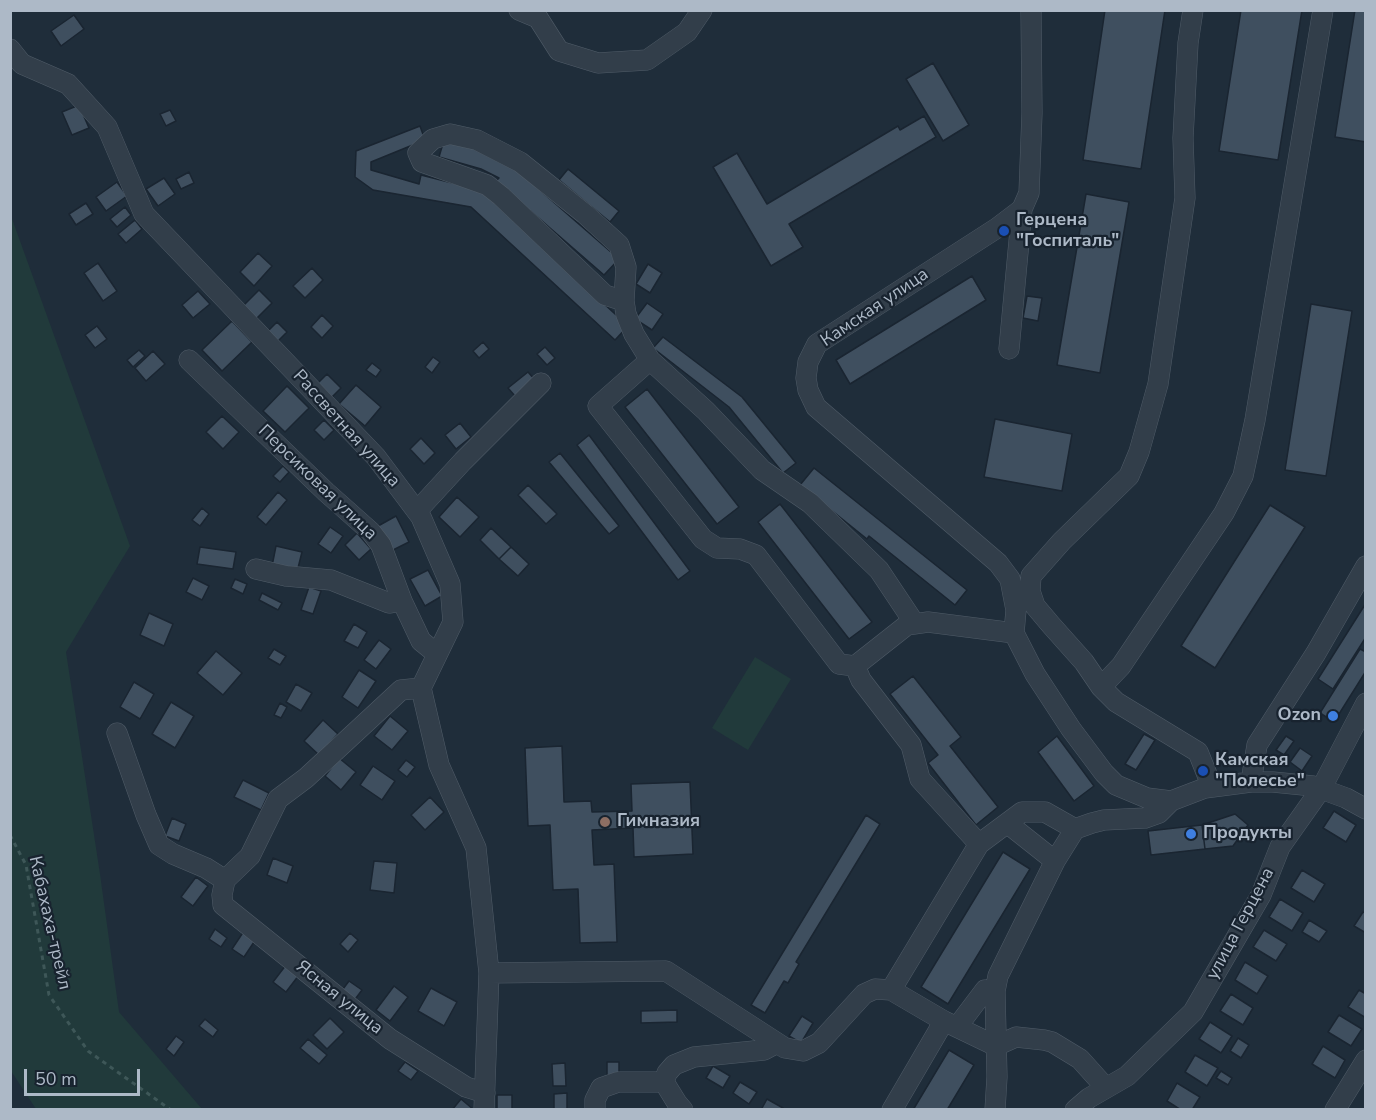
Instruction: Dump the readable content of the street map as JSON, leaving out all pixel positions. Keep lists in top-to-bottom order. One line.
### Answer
{"streets":{"street":["Камская улица","Рассветная улица","Персиковая улица","улица Герцена","Ясная улица"],"path":["Кабахаха-трейл"]},"crossings":[["Рассветная улица","Персиковая улица"]],"places":["Герцена \"Госпиталь\"","Ozon","Камская \"Полесье\"","Гимназия","Продукты"],"scale_bar":"50 m"}
